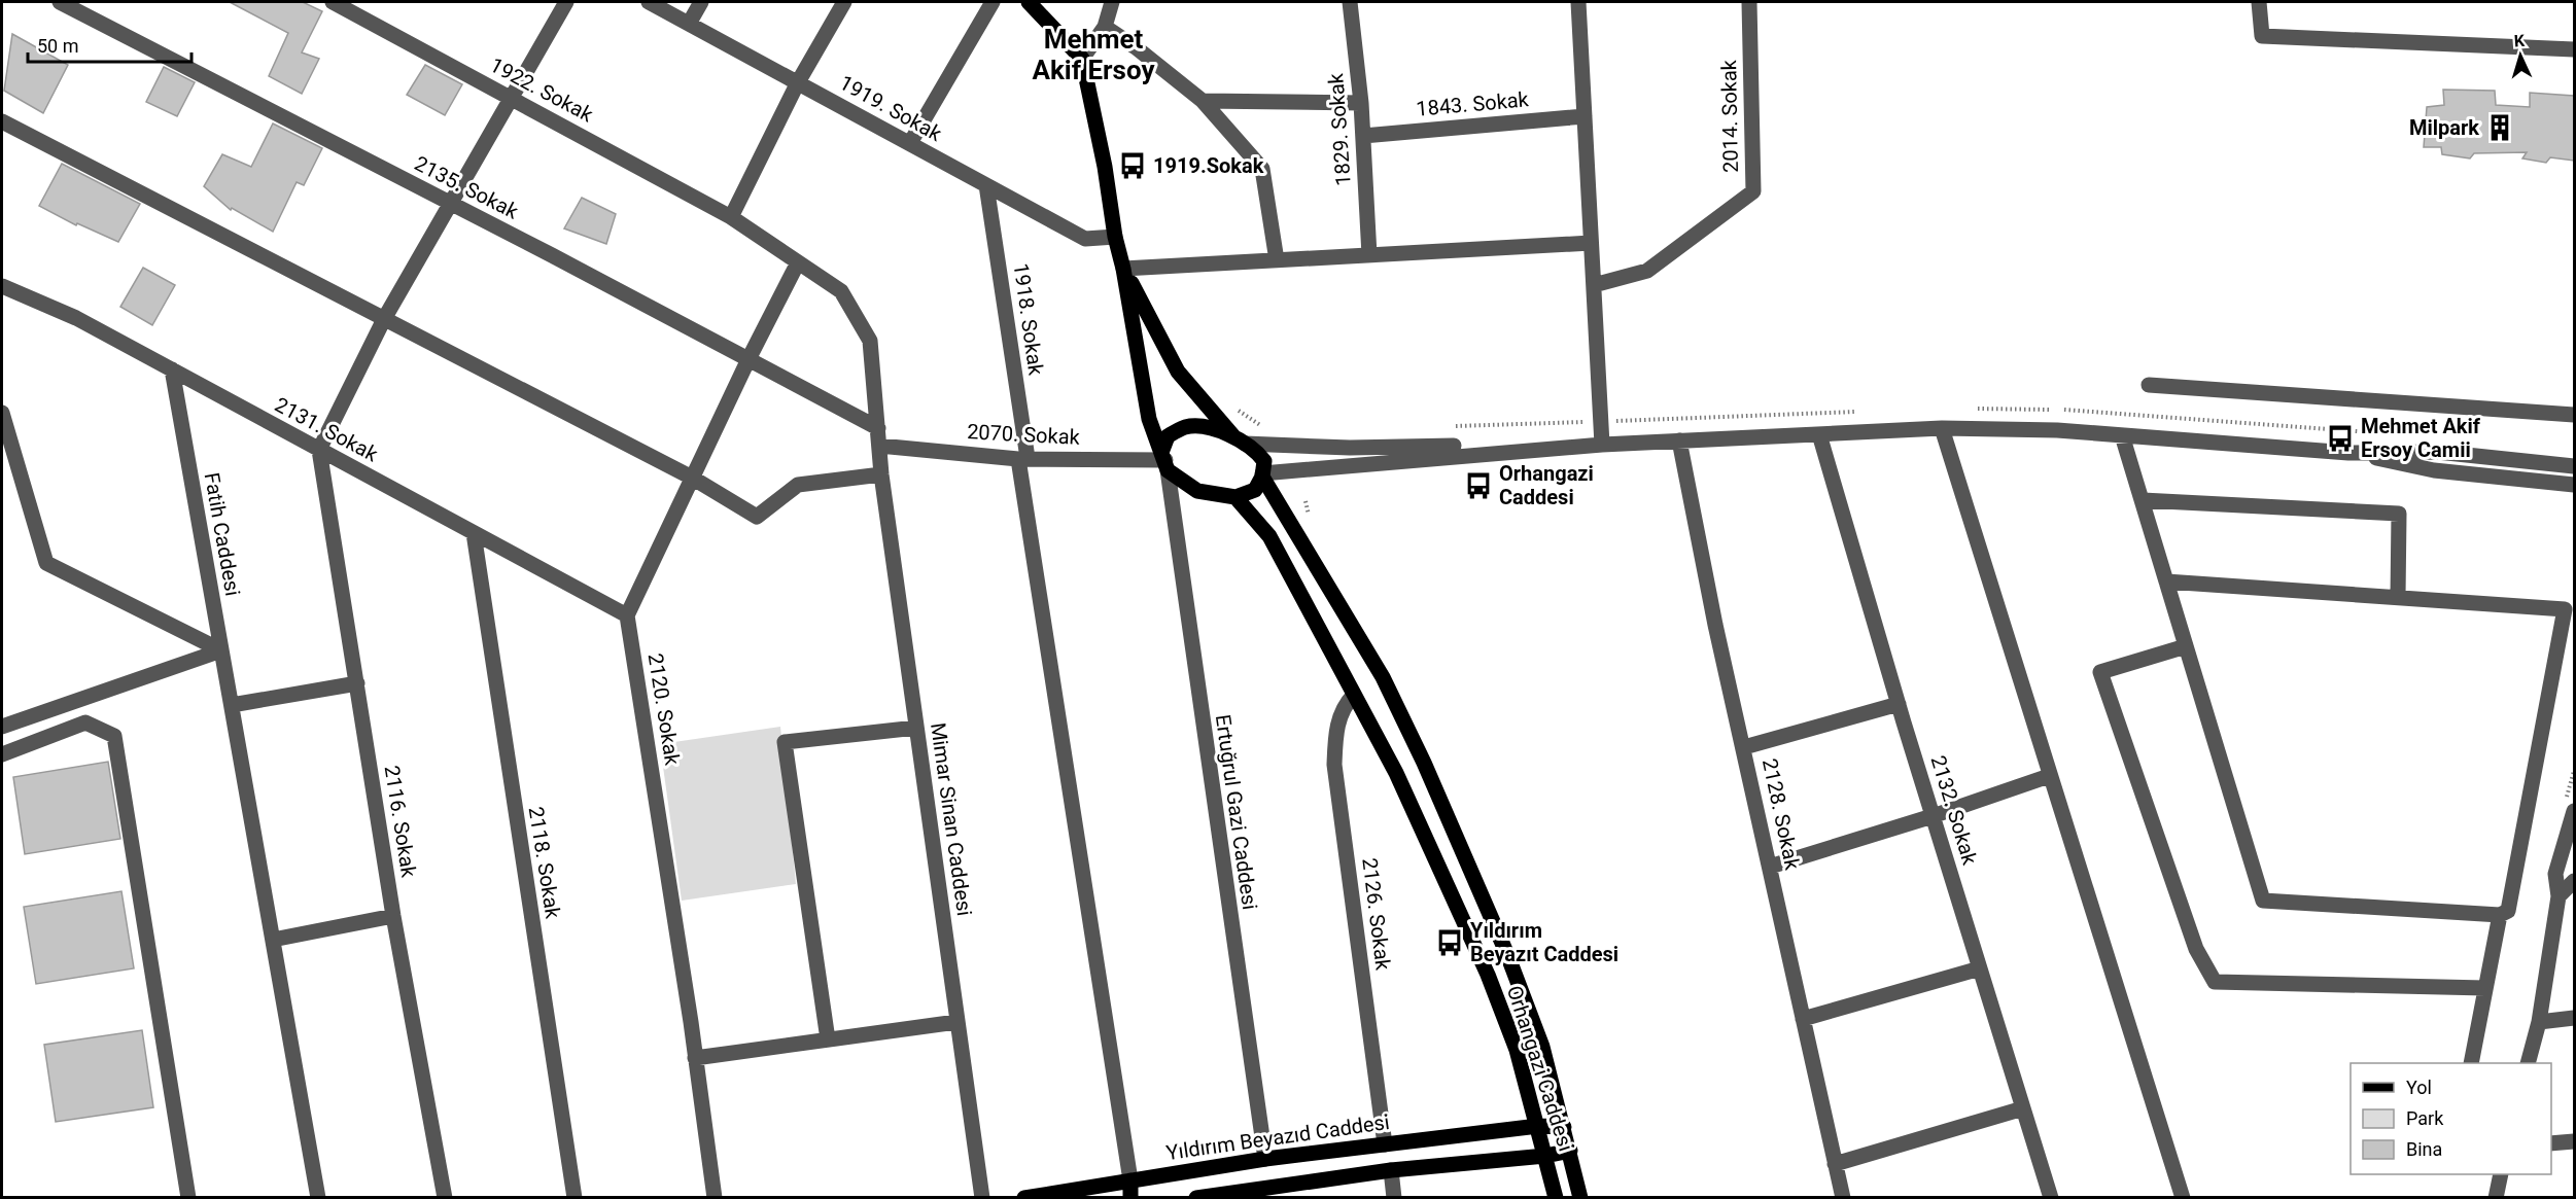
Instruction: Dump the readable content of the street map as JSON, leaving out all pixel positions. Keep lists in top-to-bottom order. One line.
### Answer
{"streets":{"main road":["Orhangazi Caddesi","Yıldırım Beyazıd Caddesi"],"street":["1922. Sokak","1843. Sokak","1919. Sokak","2014. Sokak","1829. Sokak","2135. Sokak","1918. Sokak","2131. Sokak","2070. Sokak","Fatih Caddesi","2120. Sokak","2132. Sokak","Ertuğrul Gazi Caddesi","2128. Sokak","Mimar Sinan Caddesi","2116. Sokak","2118. Sokak","2126. Sokak"]},"crossings":[["1922. Sokak","Mimar Sinan Caddesi"],["1843. Sokak","1829. Sokak"],["1919. Sokak","1918. Sokak"],["2135. Sokak","Mimar Sinan Caddesi"],["1918. Sokak","2070. Sokak"],["1918. Sokak","Yıldırım Beyazıd Caddesi"],["2131. Sokak","Fatih Caddesi"],["2131. Sokak","2120. Sokak"],["2131. Sokak","2116. Sokak"],["2131. Sokak","2118. Sokak"],["2070. Sokak","Ertuğrul Gazi Caddesi"],["2070. Sokak","Mimar Sinan Caddesi"],["2070. Sokak","Orhangazi Caddesi"],["Ertuğrul Gazi Caddesi","Orhangazi Caddesi"],["Ertuğrul Gazi Caddesi","Yıldırım Beyazıd Caddesi"],["2126. Sokak","Orhangazi Caddesi"],["2126. Sokak","Yıldırım Beyazıd Caddesi"],["Orhangazi Caddesi","Yıldırım Beyazıd Caddesi"]],"districts":["Mehmet Akif Ersoy"],"places":{"building":["Milpark"],"bus stop":["1919.Sokak","Mehmet Akif Ersoy Camii","Orhangazi Caddesi","Yıldırım Beyazıt Caddesi"]},"legend":["Yol","Park","Bina"],"scale_bar":"50 m","north":"top"}
